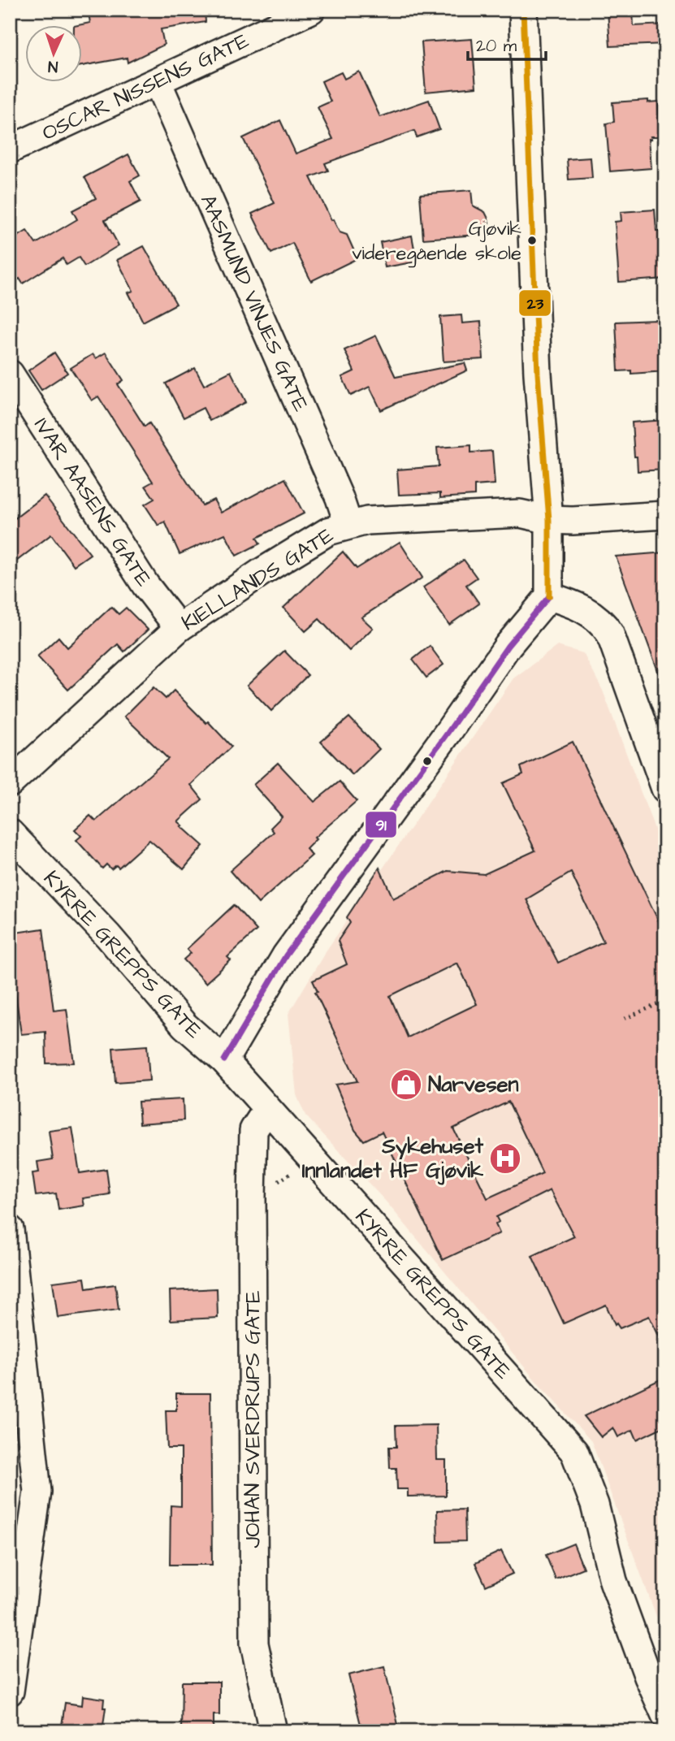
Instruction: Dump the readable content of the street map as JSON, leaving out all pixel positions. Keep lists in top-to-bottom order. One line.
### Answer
{"streets":{"street":["OSCAR NISSENS GATE","AASMUND VINJES GATE","IVAR AASENS GATE","KIELLANDS GATE","KYRRE GREPPS GATE","JOHAN SVERDRUPS GATE"]},"crossings":[["OSCAR NISSENS GATE","AASMUND VINJES GATE"],["AASMUND VINJES GATE","KIELLANDS GATE"],["IVAR AASENS GATE","KIELLANDS GATE"],["KYRRE GREPPS GATE","JOHAN SVERDRUPS GATE"]],"places":{"other":["Gjøvik videregående skole"],"shop":["Narvesen"],"hospital":["Sykehuset Innlandet HF Gjøvik"]},"lines":["transit line 23","transit line 91"],"scale_bar":"20 m","north":"bottom"}
